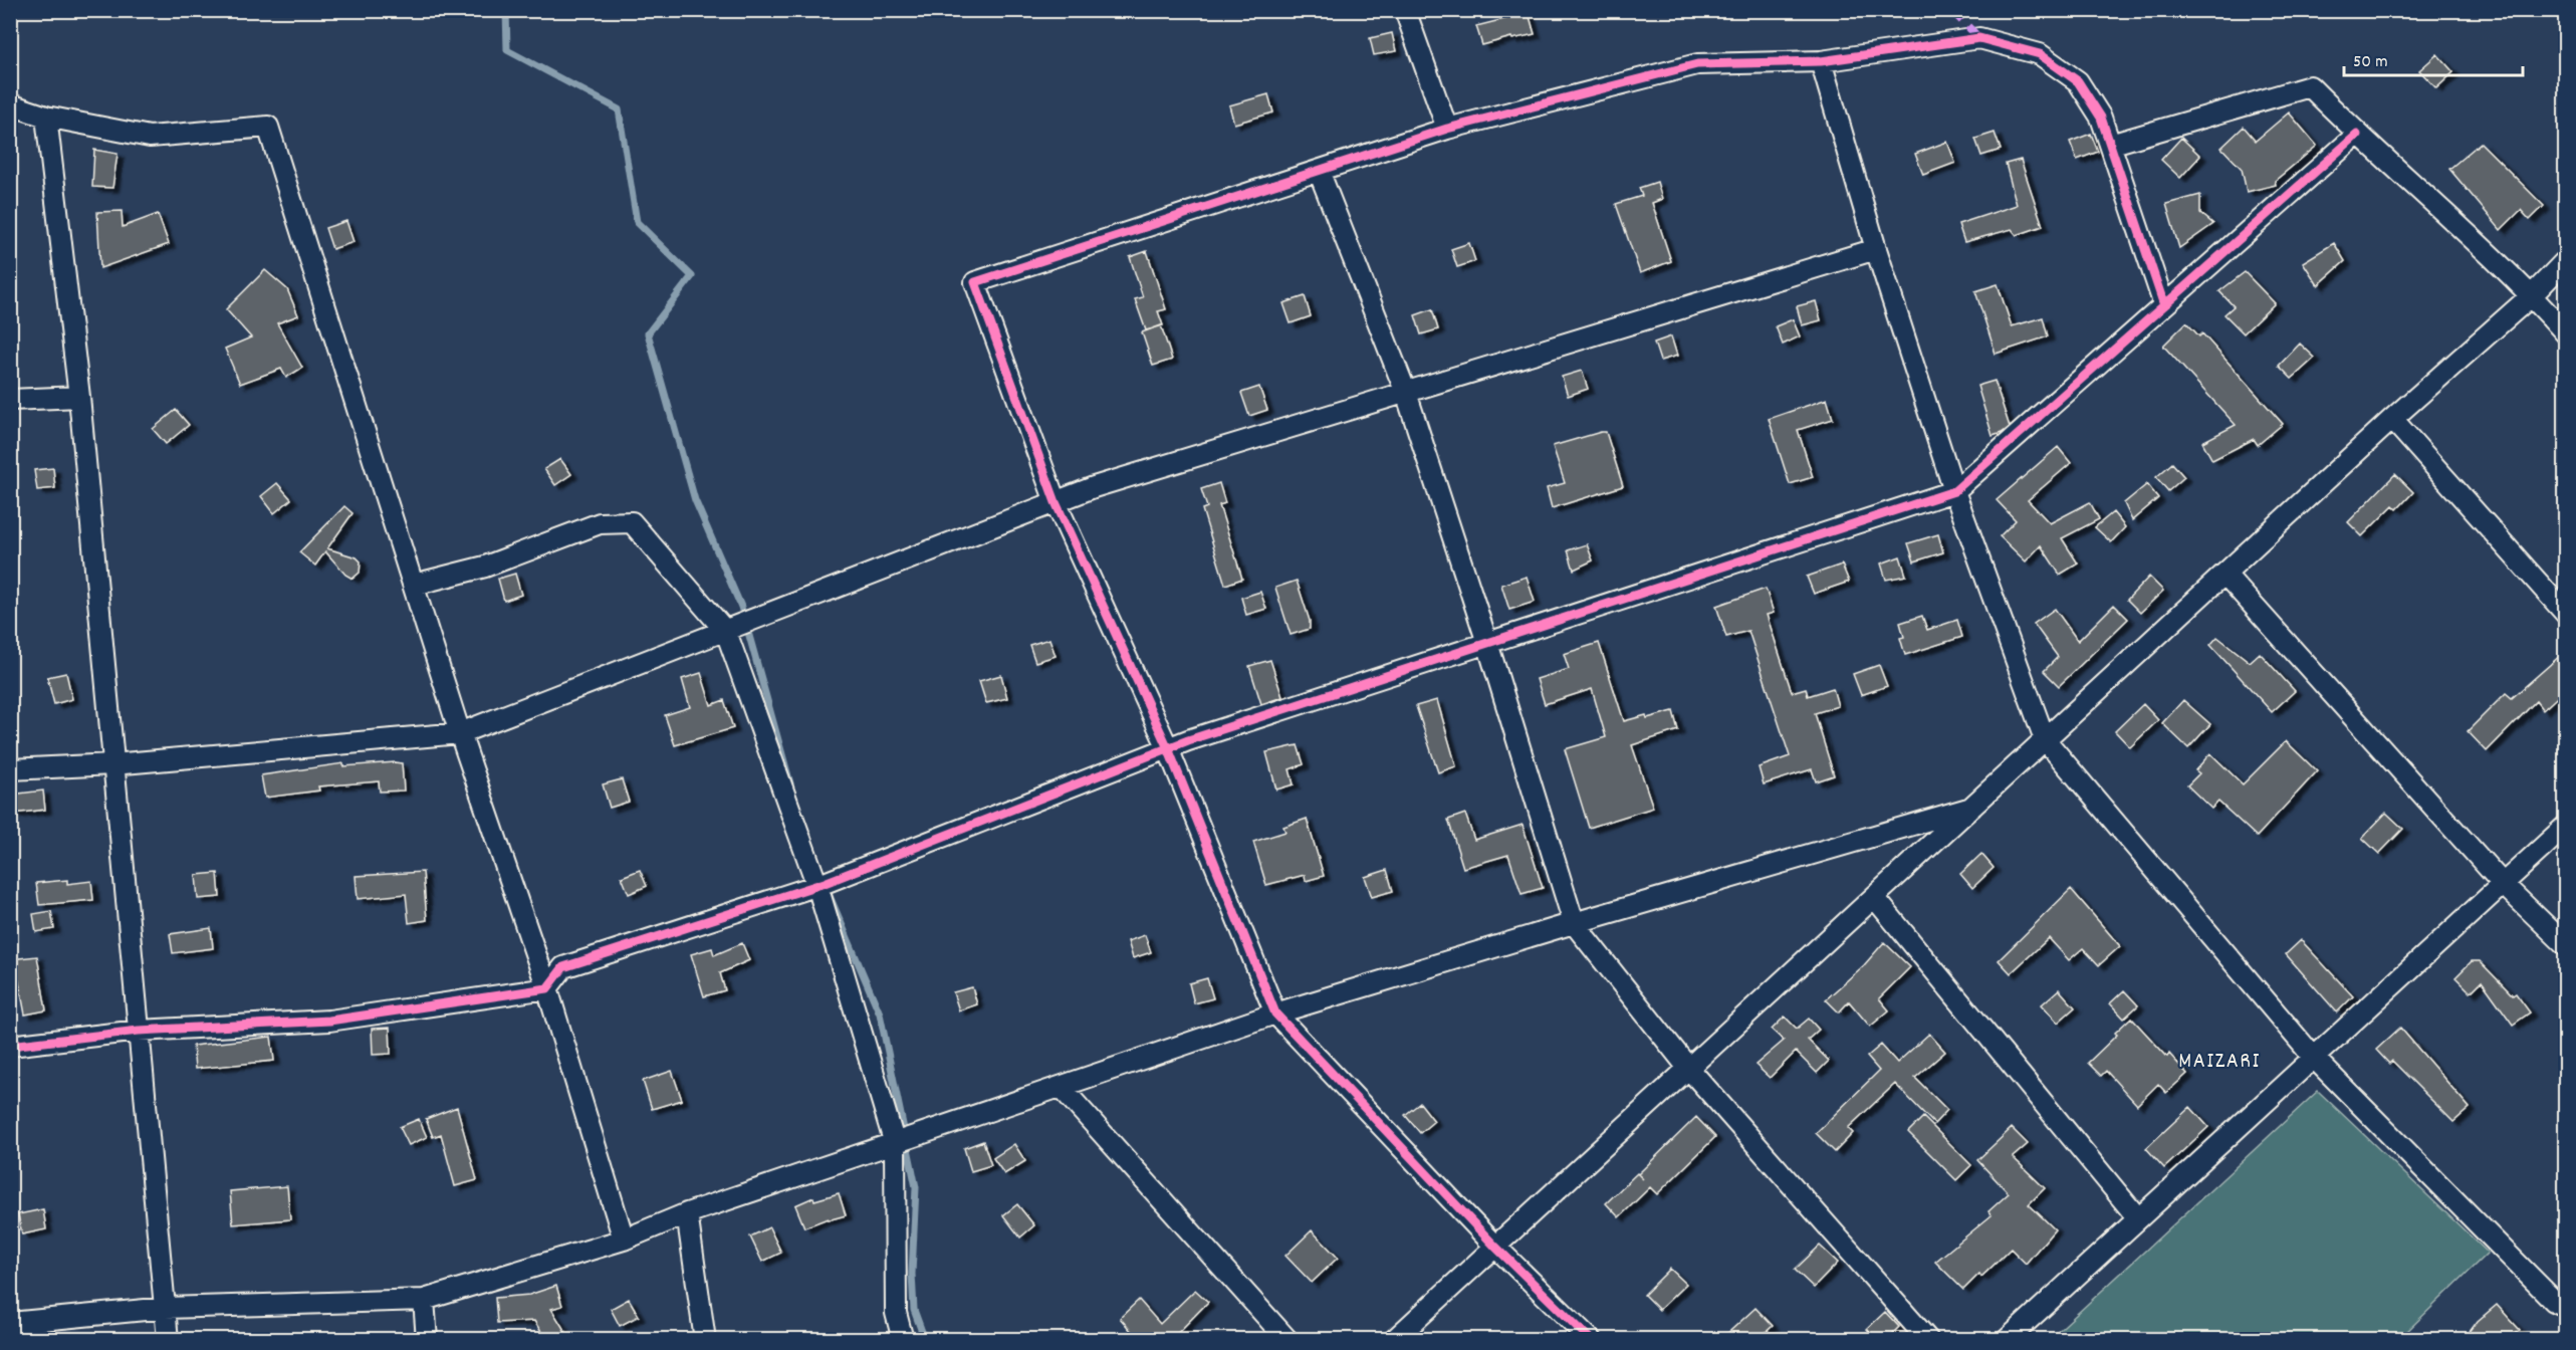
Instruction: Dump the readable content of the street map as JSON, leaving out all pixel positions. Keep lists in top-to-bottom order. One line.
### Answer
{"districts":["MAIZARI"],"scale_bar":"50 m"}
